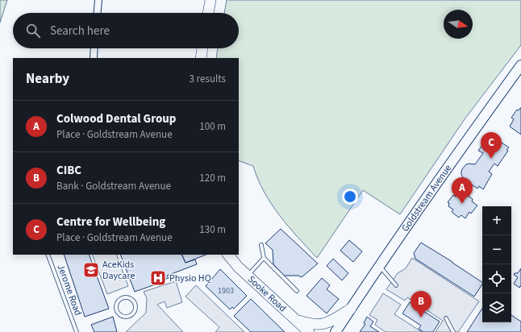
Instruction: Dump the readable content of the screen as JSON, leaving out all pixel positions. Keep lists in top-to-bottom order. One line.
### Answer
{"streets":{"main road":["Sooke Road"],"street":["Goldstream Avenue"],"lane":["Jerome Road"]},"places":{"school or university":["AceKids Daycare"],"hospital":["Physio HQ"]},"house_numbers":["1903"],"north":"right","page":{"search":"Search here","heading":["Nearby","3 results"],"list":[{"mark":"A","name":"Colwood Dental Group","note":"Place · Goldstream Avenue","value":"100 m"},{"mark":"B","name":"CIBC","note":"Bank · Goldstream Avenue","value":"120 m"},{"mark":"C","name":"Centre for Wellbeing","note":"Place · Goldstream Avenue","value":"130 m"}],"pins":["C","A","B"],"map_buttons":["+","−"]}}
